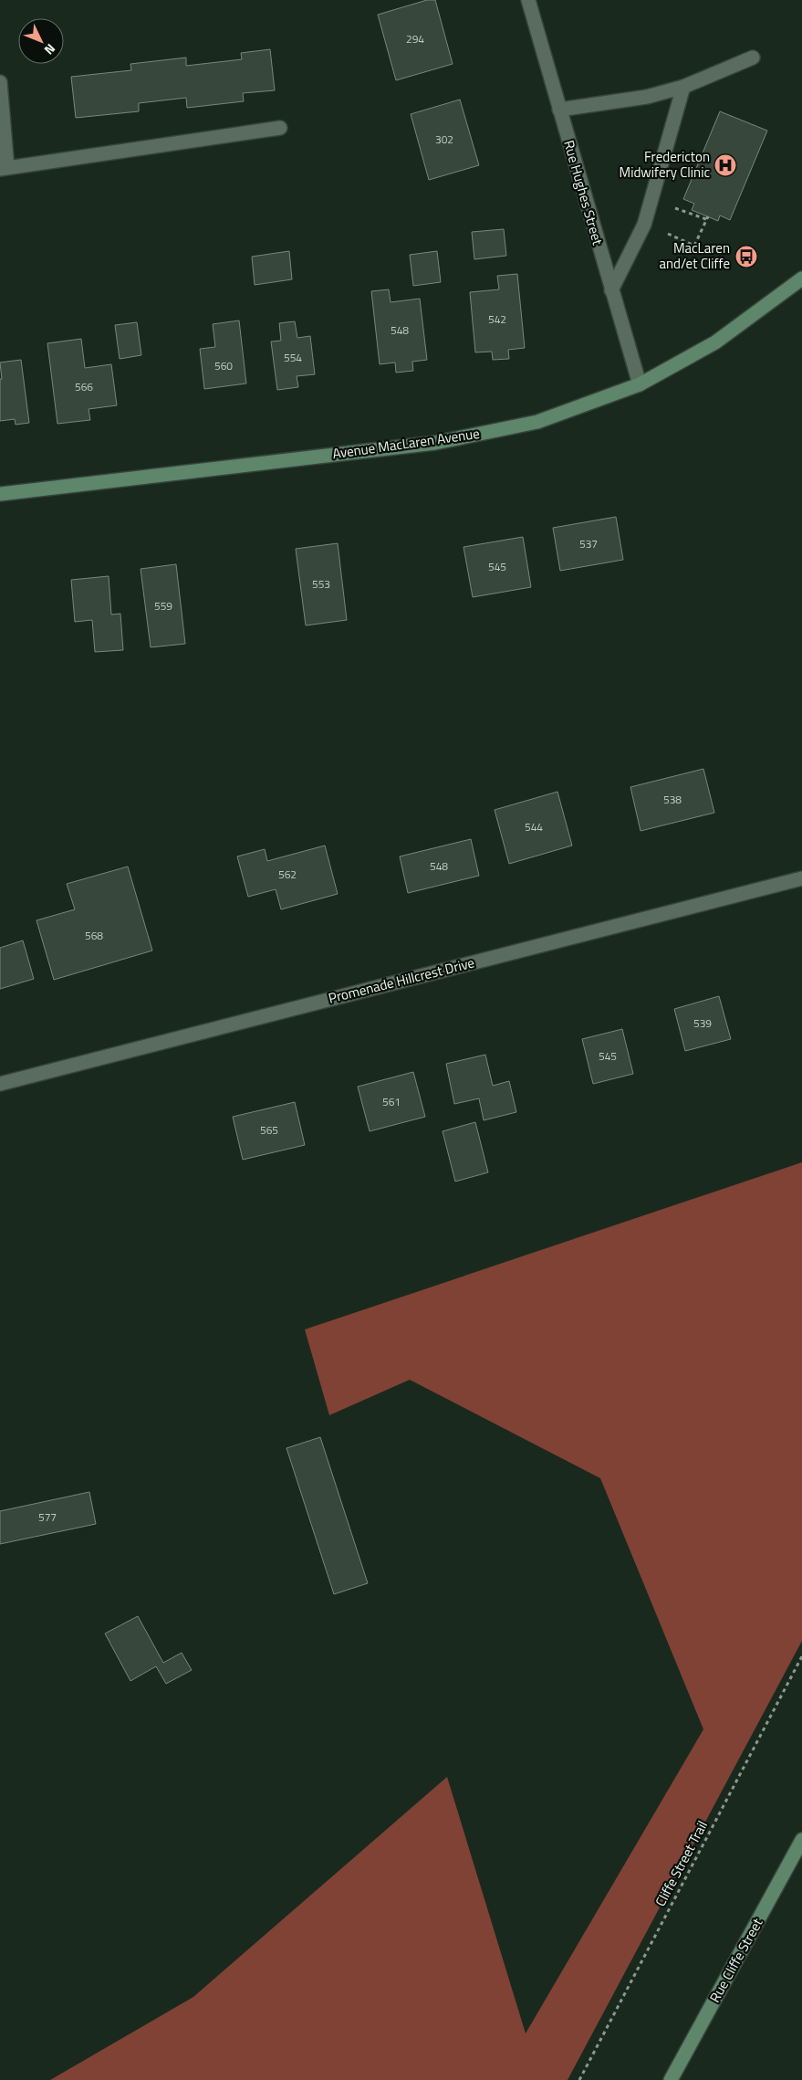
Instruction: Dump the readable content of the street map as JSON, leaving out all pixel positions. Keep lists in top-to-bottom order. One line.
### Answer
{"streets":{"street":["Rue Hughes Street","Avenue MacLaren Avenue","Promenade Hillcrest Drive","Rue Cliffe Street"],"path":["Cliffe Street Trail"]},"crossings":[["Rue Hughes Street","Avenue MacLaren Avenue"]],"places":{"hospital":["Fredericton Midwifery Clinic"],"bus stop":["MacLaren and/et Cliffe"]},"house_numbers":["294","302","542","548","554","560","566","537","545","553","559","538","544","548","562","568","539","545","561","565","577"],"north":"bottom right"}
